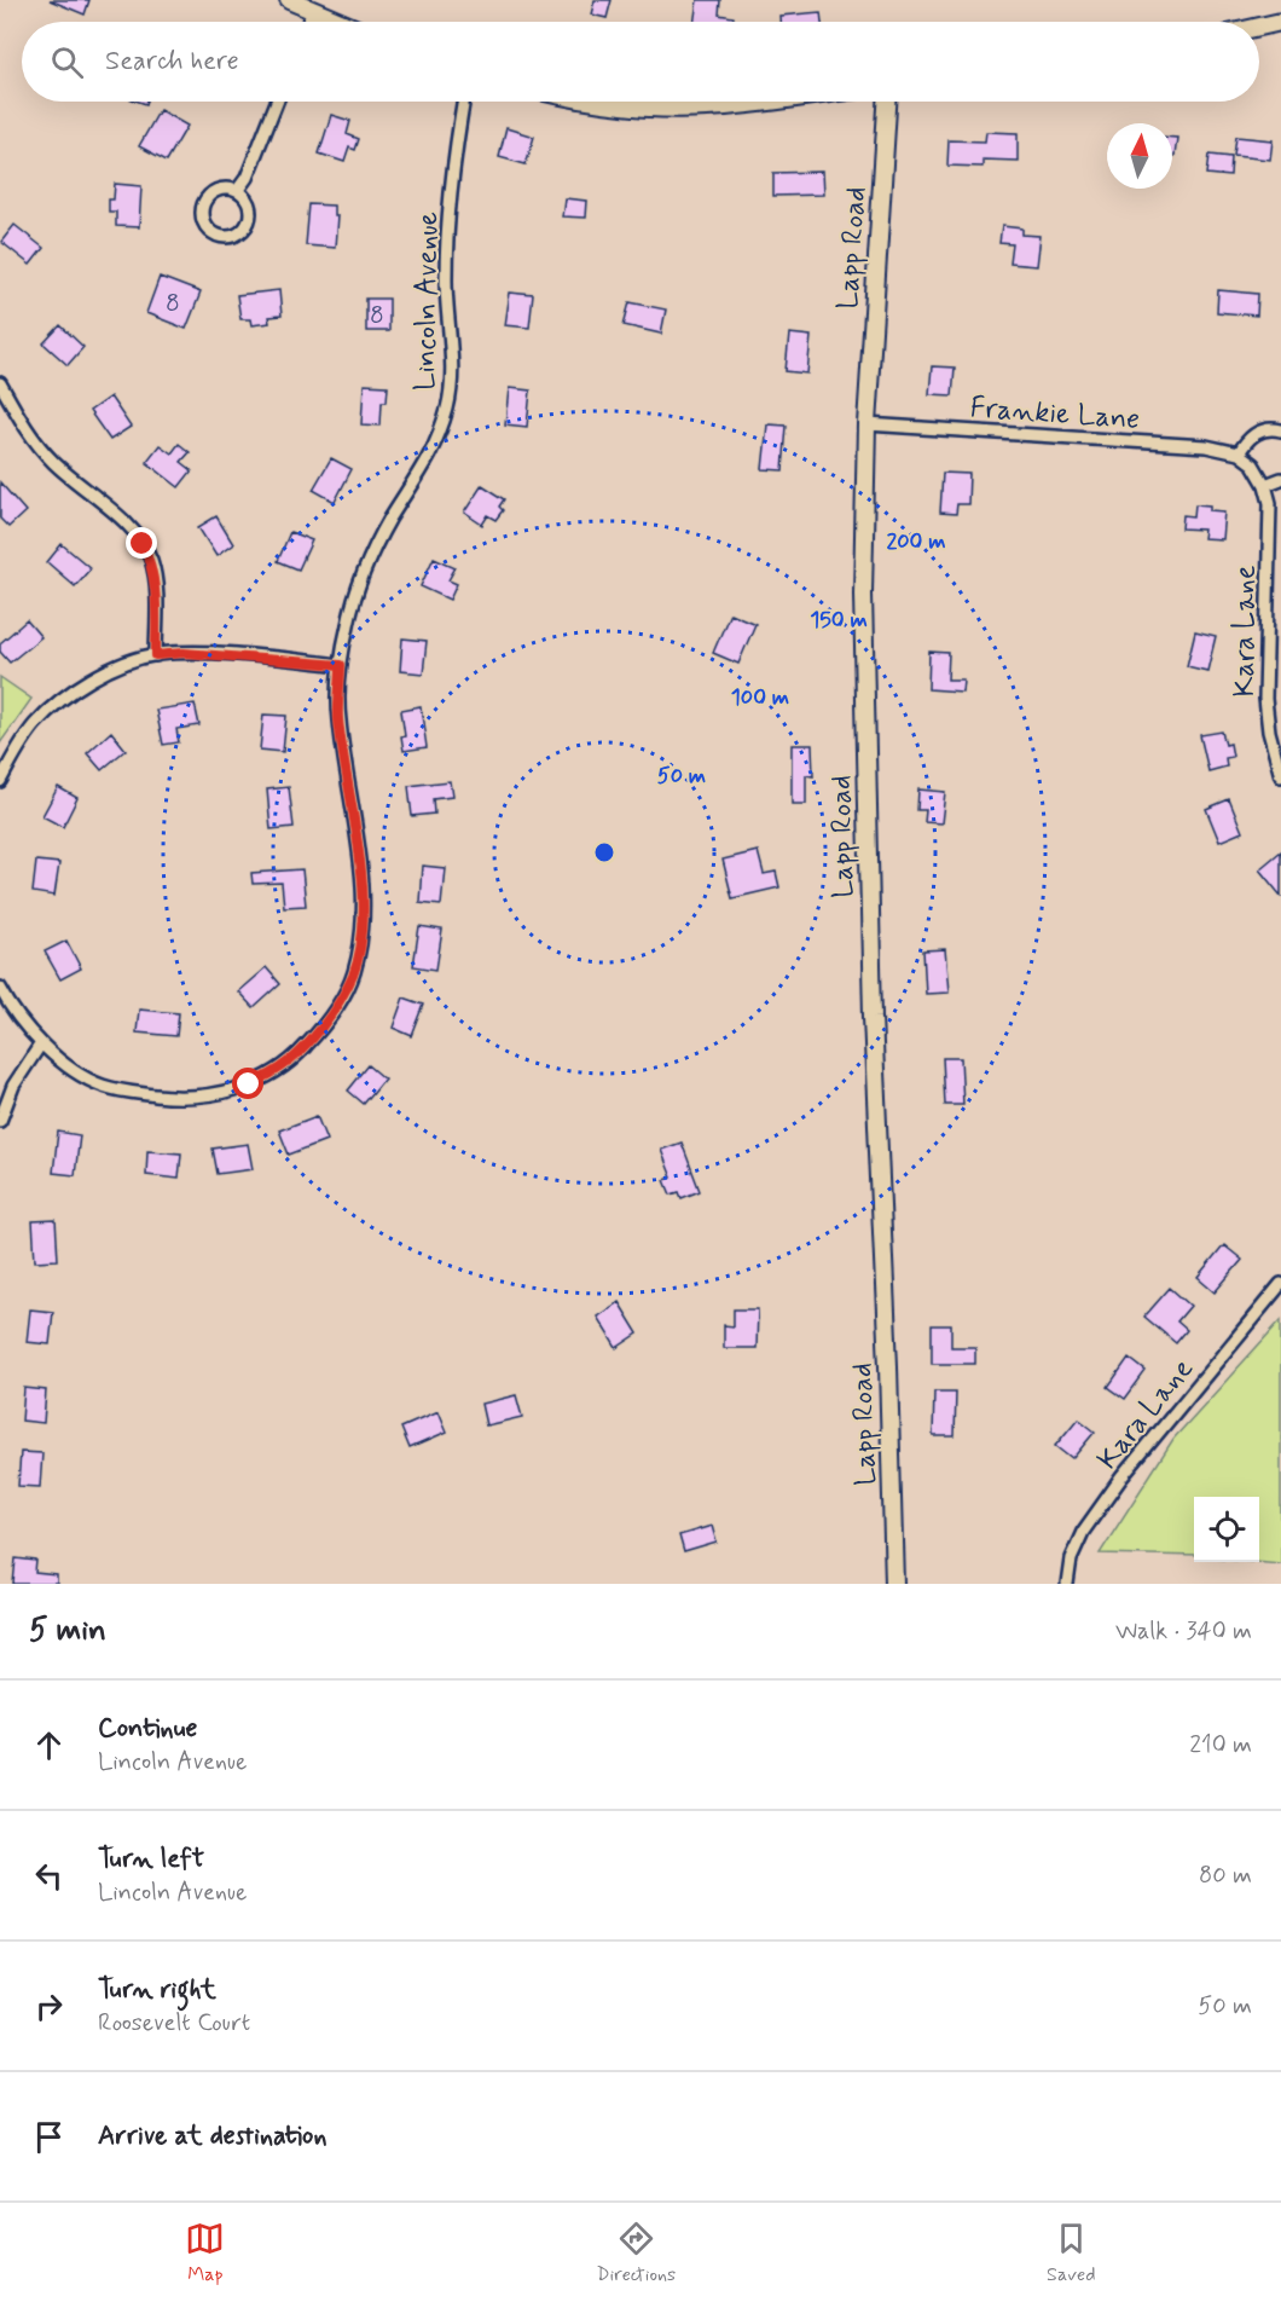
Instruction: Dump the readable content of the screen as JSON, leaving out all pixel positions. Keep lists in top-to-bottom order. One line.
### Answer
{"streets":{"street":["Lapp Road","Lincoln Avenue","Frankie Lane","Kara Lane"]},"crossings":[["Lapp Road","Frankie Lane"]],"house_numbers":["8","8"],"north":"top","page":{"search":"Search here","heading":["5 min","Walk · 340 m"],"list":[["Continue","Lincoln Avenue","210 m"],["Turn left","Lincoln Avenue","80 m"],["Turn right","Roosevelt Court","50 m"],"Arrive at destination"],"nav":["Map","Directions","Saved"]},"rings":["200 m","150 m","100 m","50 m"]}
